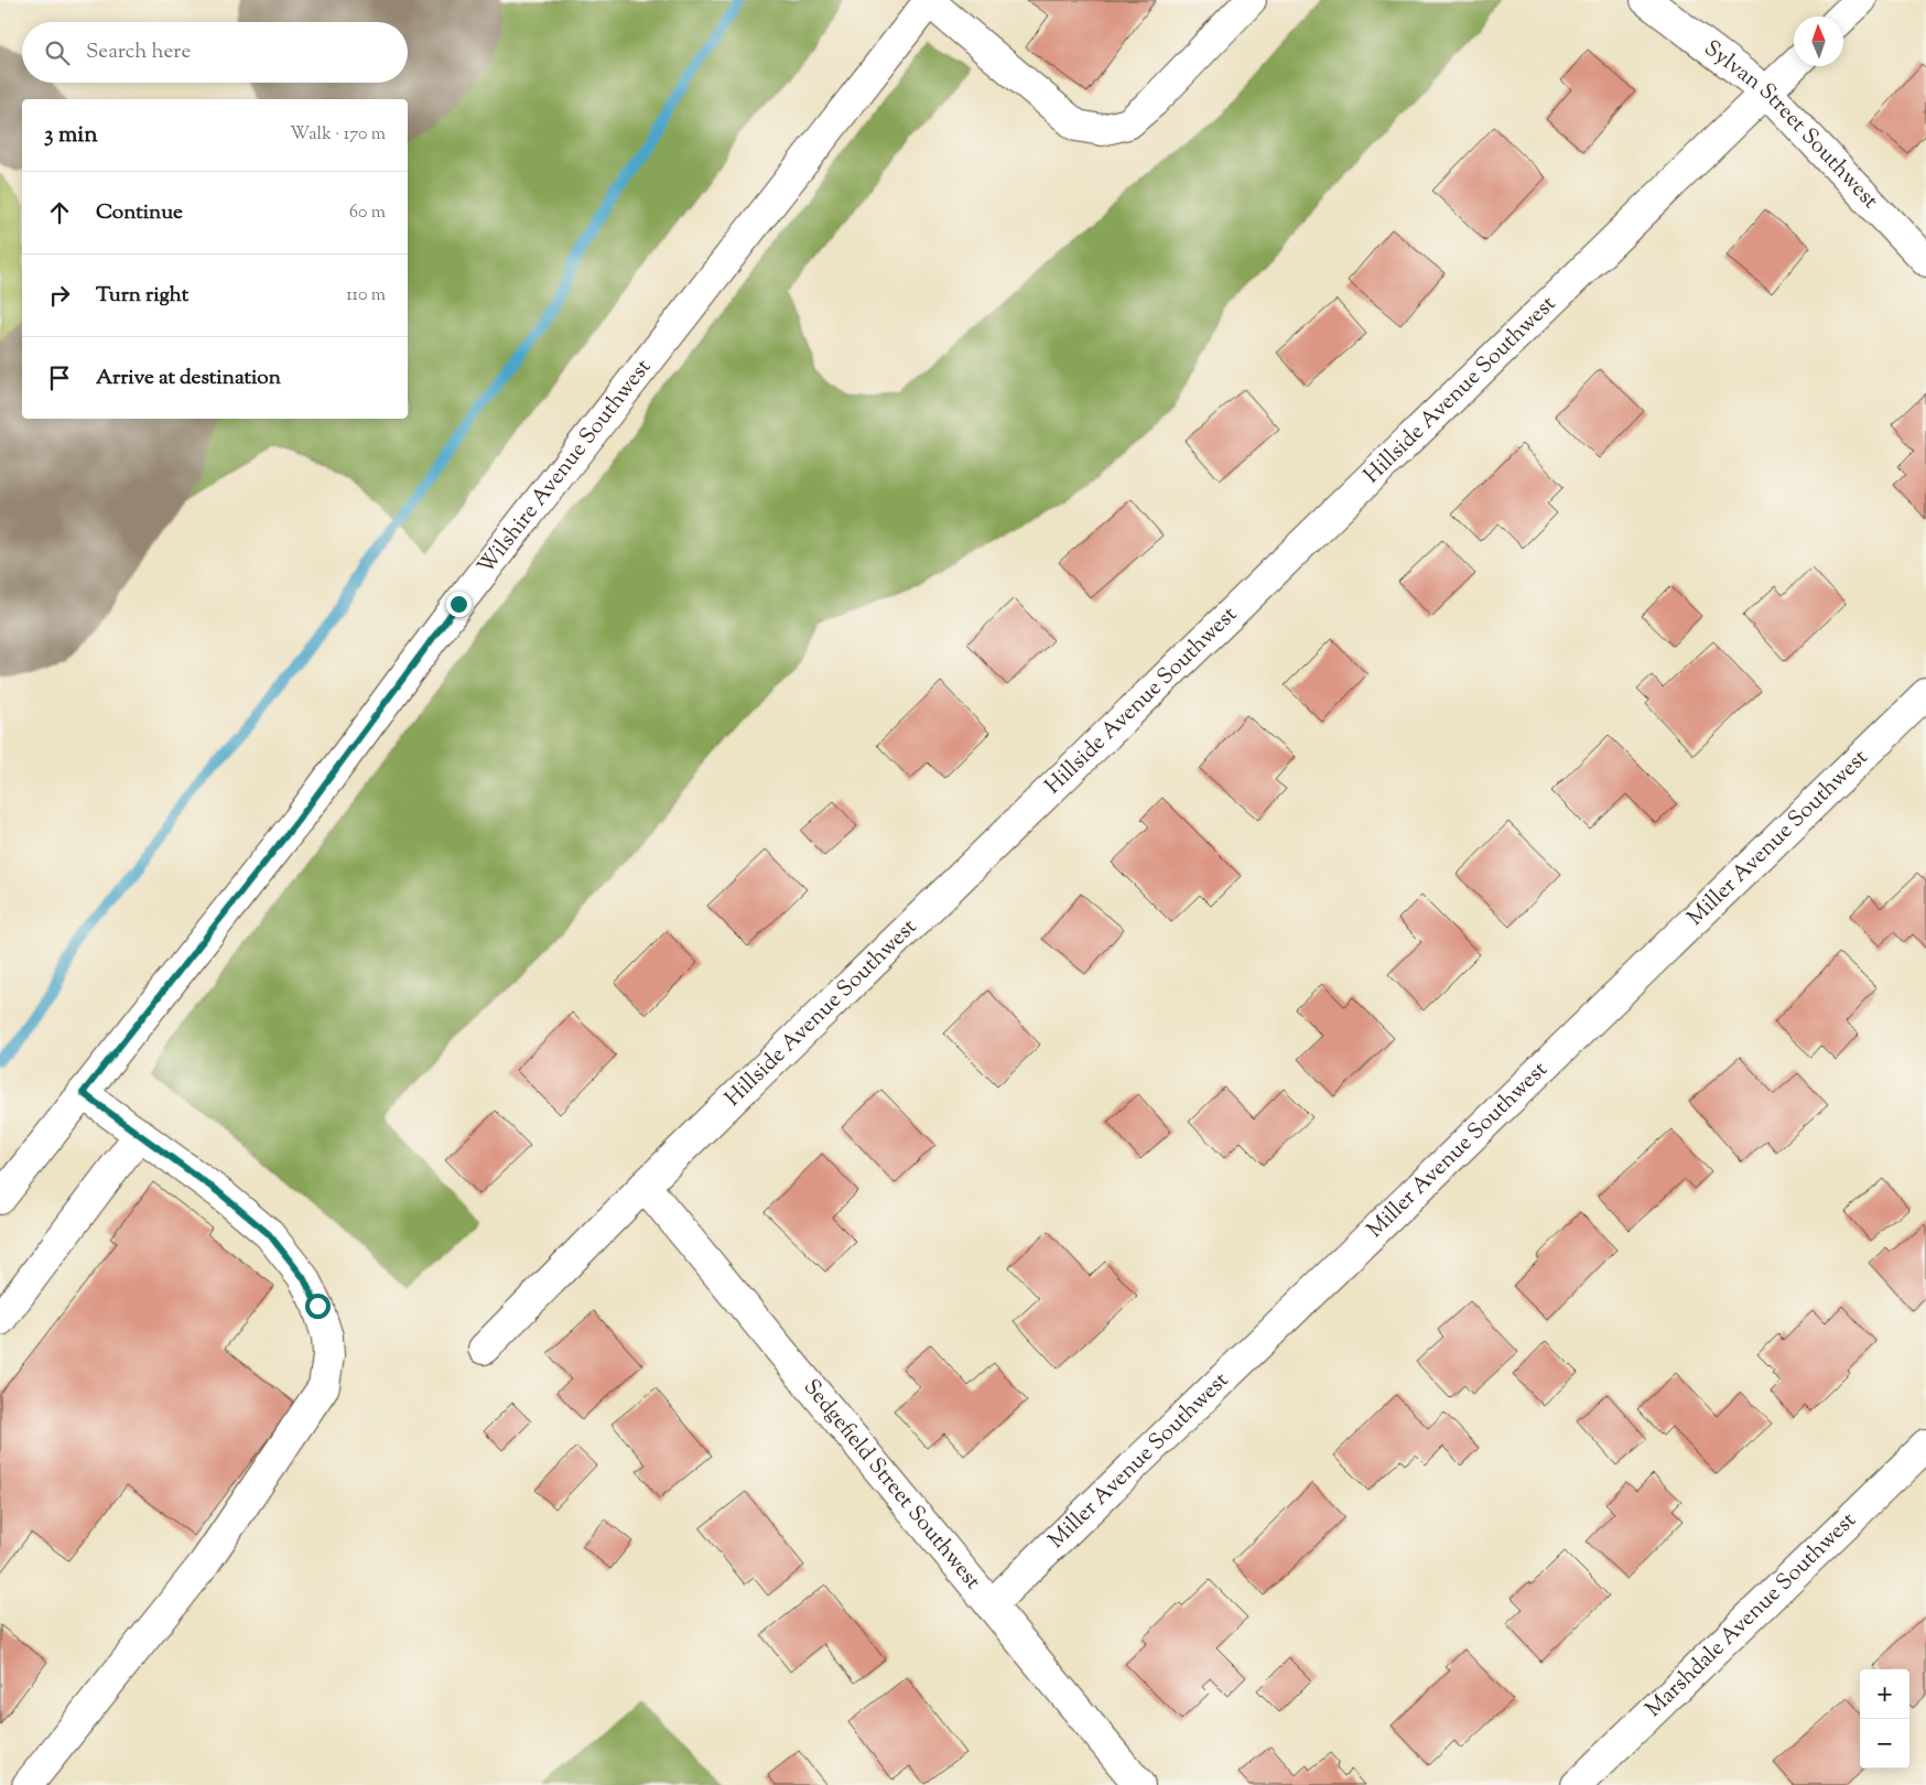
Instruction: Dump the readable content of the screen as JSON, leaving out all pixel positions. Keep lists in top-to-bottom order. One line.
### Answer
{"streets":{"street":["Sylvan Street Southwest","Hillside Avenue Southwest","Wilshire Avenue Southwest","Miller Avenue Southwest","Sedgefield Street Southwest","Marshdale Avenue Southwest"]},"crossings":[["Sylvan Street Southwest","Hillside Avenue Southwest"],["Hillside Avenue Southwest","Sedgefield Street Southwest"],["Miller Avenue Southwest","Sedgefield Street Southwest"]],"north":"top","page":{"search":"Search here","heading":["3 min","Walk · 170 m"],"list":[["Continue","60 m"],["Turn right","110 m"],"Arrive at destination"],"map_buttons":["+","−"]}}
